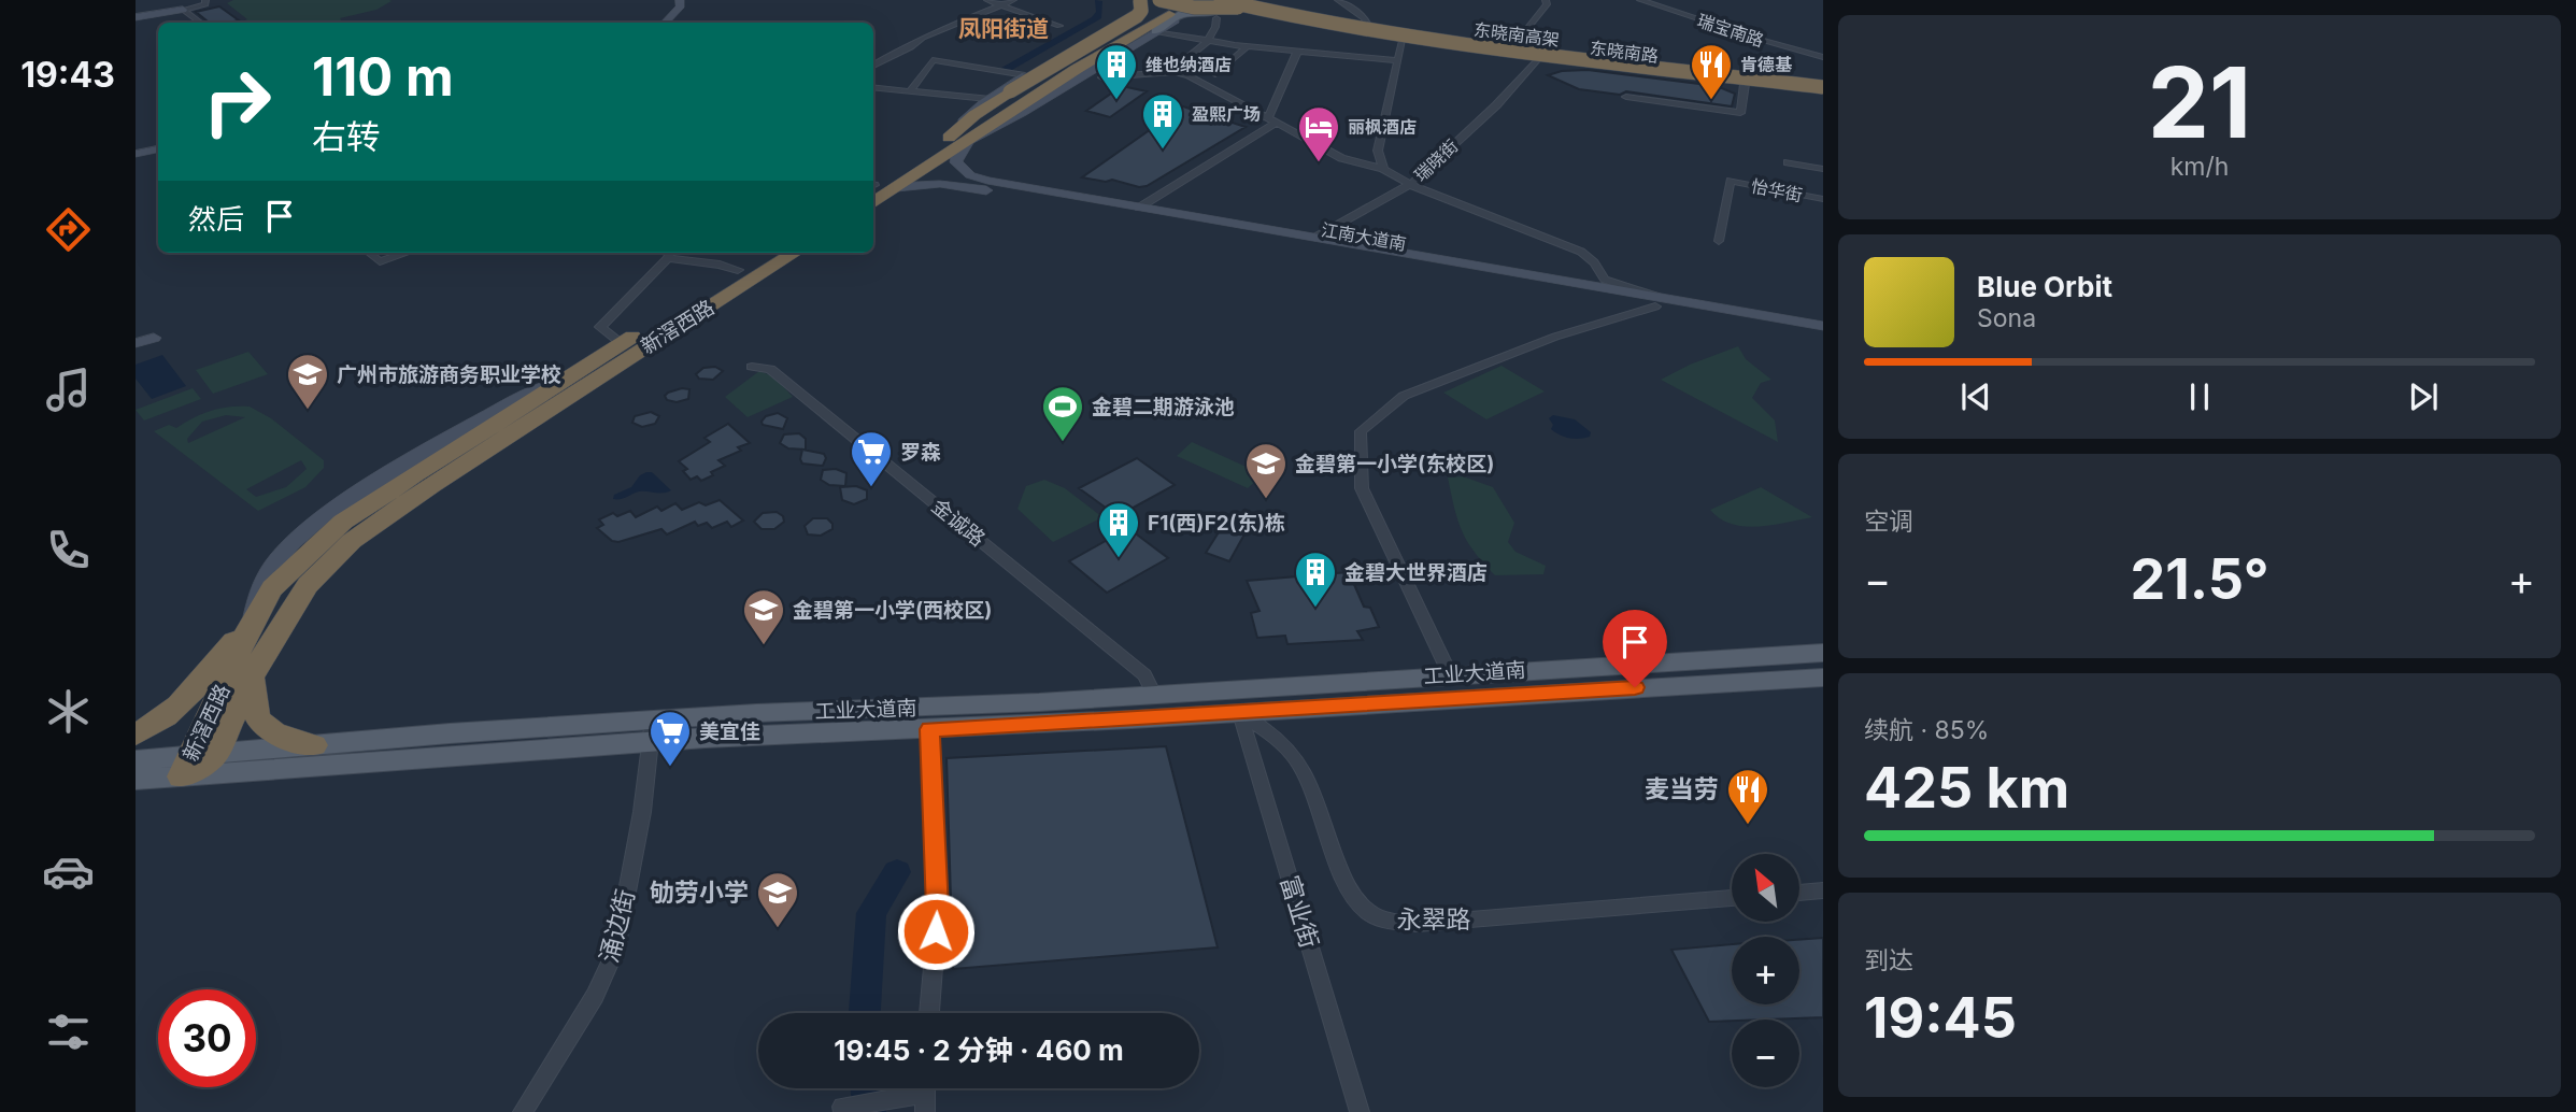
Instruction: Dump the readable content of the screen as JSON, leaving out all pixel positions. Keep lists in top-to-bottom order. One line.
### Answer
{"streets":{"highway":["东晓南高架","新滘西路"],"main road":["东晓南路","江南大道南","工业大道南"],"street":["瑞宝南路","瑞晓街","怡华街","金诚路","富业街","永翠路","涌边街"]},"crossings":[["东晓南高架","东晓南路"],["东晓南路","瑞晓街"],["瑞晓街","江南大道南"],["新滘西路","工业大道南"],["金诚路","工业大道南"],["工业大道南","富业街"],["工业大道南","永翠路"],["工业大道南","涌边街"],["富业街","永翠路"]],"districts":["凤阳街道"],"places":{"building":["维也纳酒店","盈熙广场","F1(西)F2(东)栋","金碧大世界酒店"],"restaurant":["肯德基","麦当劳"],"hotel":["丽枫酒店"],"school or university":["广州市旅游商务职业学校","金碧第一小学(东校区)","金碧第一小学(西校区)","劬劳小学"],"sports":["金碧二期游泳池"],"supermarket":["罗森","美宜佳"]},"north":"top left","page":{"tabs":"19:43","tile":[["21","km/h"],"空调",["续航 · 85%","425 km"],["到达","19:45"]],"turn":["110 m","右转"],"then":"然后","song":["Blue Orbit","Sona"],"heat":["−","21.5°","+"],"map_buttons":["+","−"],"limit":"30","trip":"19:45 · 2 分钟 · 460 m"}}
